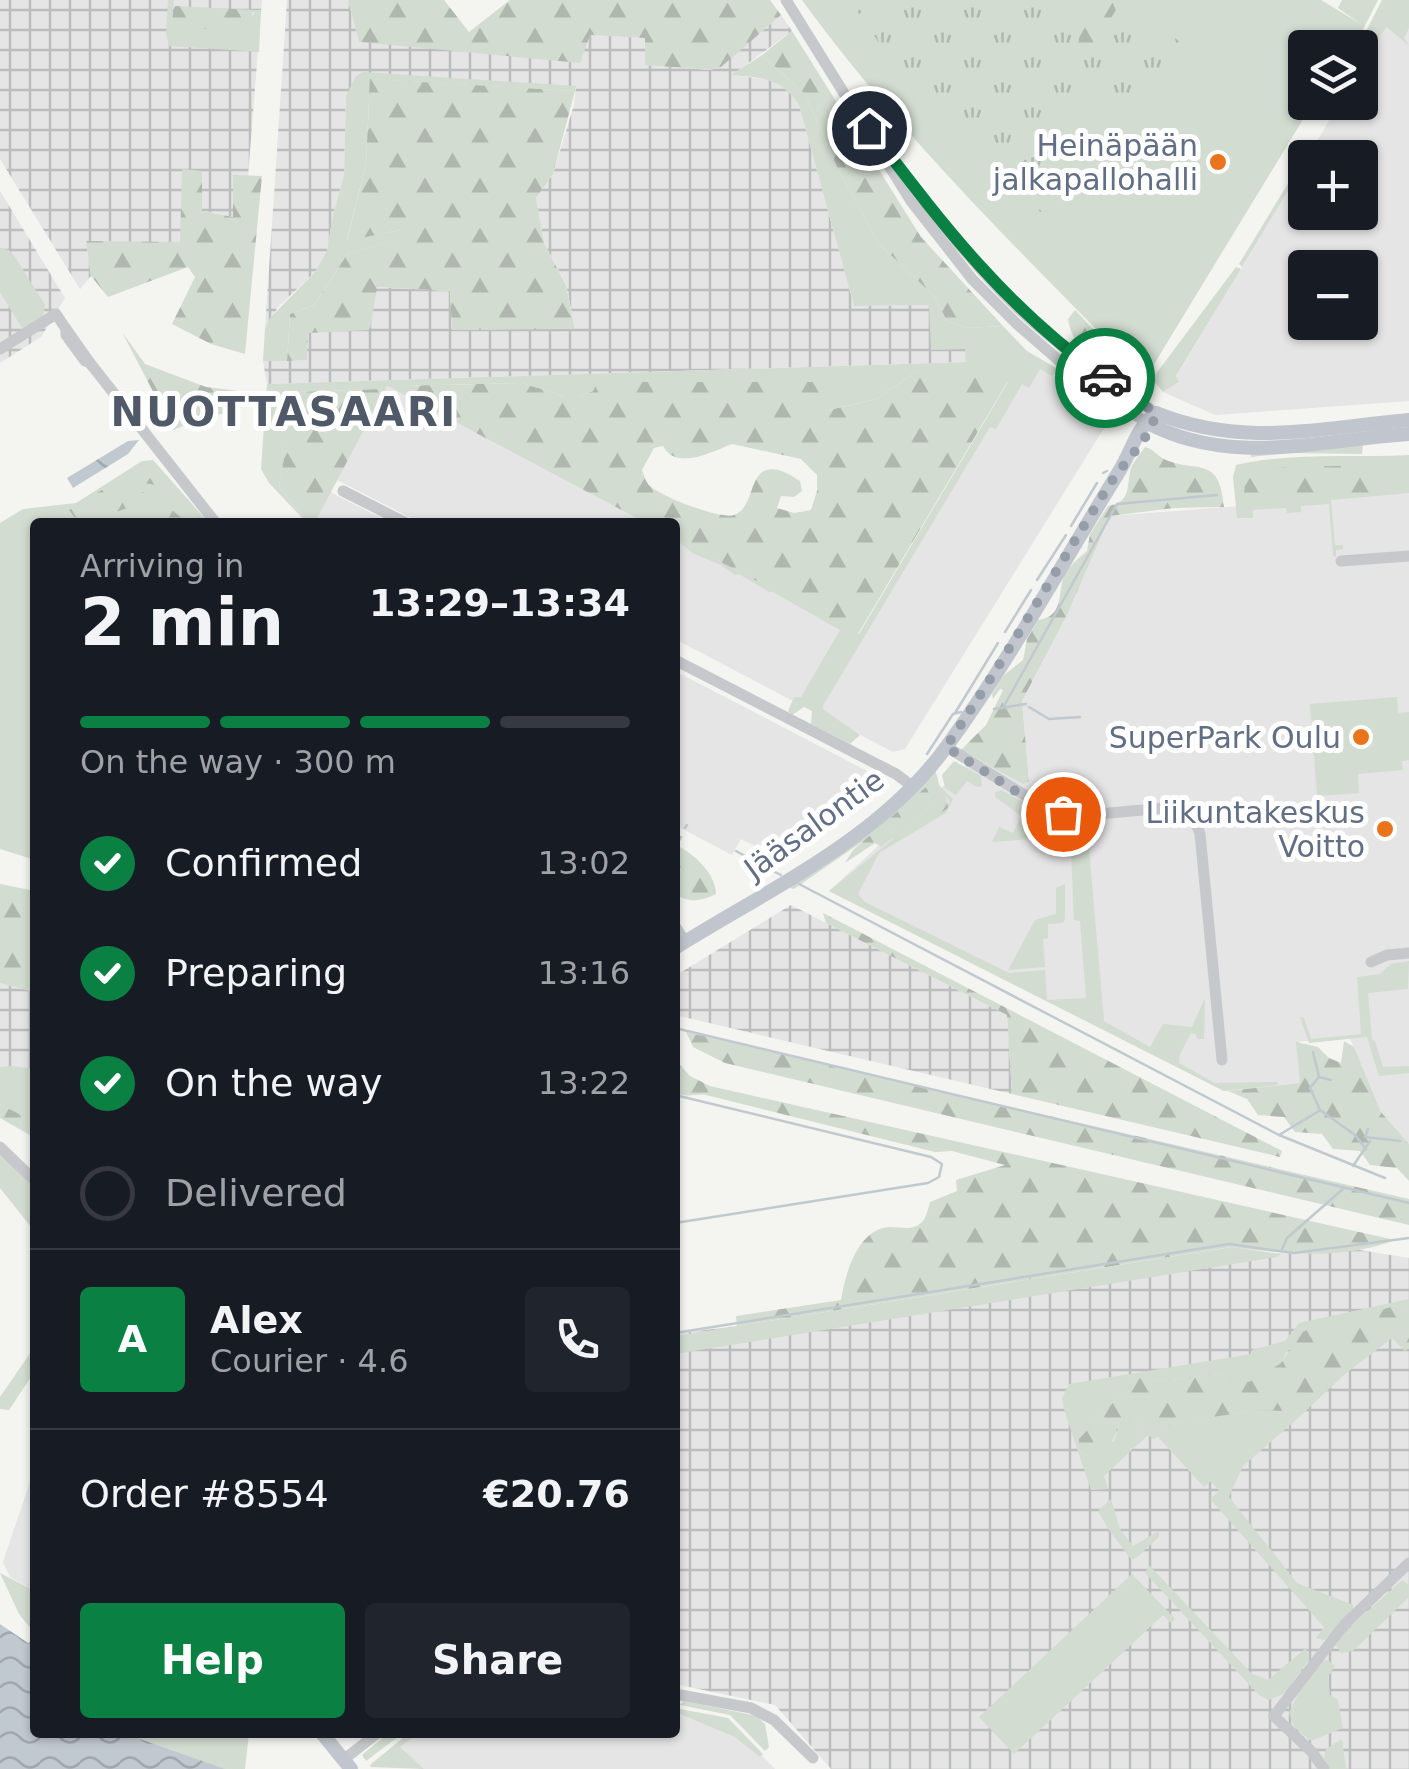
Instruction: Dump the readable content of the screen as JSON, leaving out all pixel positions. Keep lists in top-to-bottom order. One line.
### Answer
{"streets":{"main road":["Jääsalontie"]},"districts":["NUOTTASAARI"],"places":["Heinäpään jalkapallohalli","SuperPark Oulu","Liikuntakeskus Voitto"],"page":{"map_buttons":["+","−"],"heading":["2 min","Arriving in","13:29–13:34"],"panel":["Alex","Courier · 4.6","Order #8554","€20.76"],"bar":"On the way · 300 m","list":[["Confirmed","13:02"],["Preparing","13:16"],["On the way","13:22"],"Delivered"],"round":"A","buttons":["Help","Share"]}}
